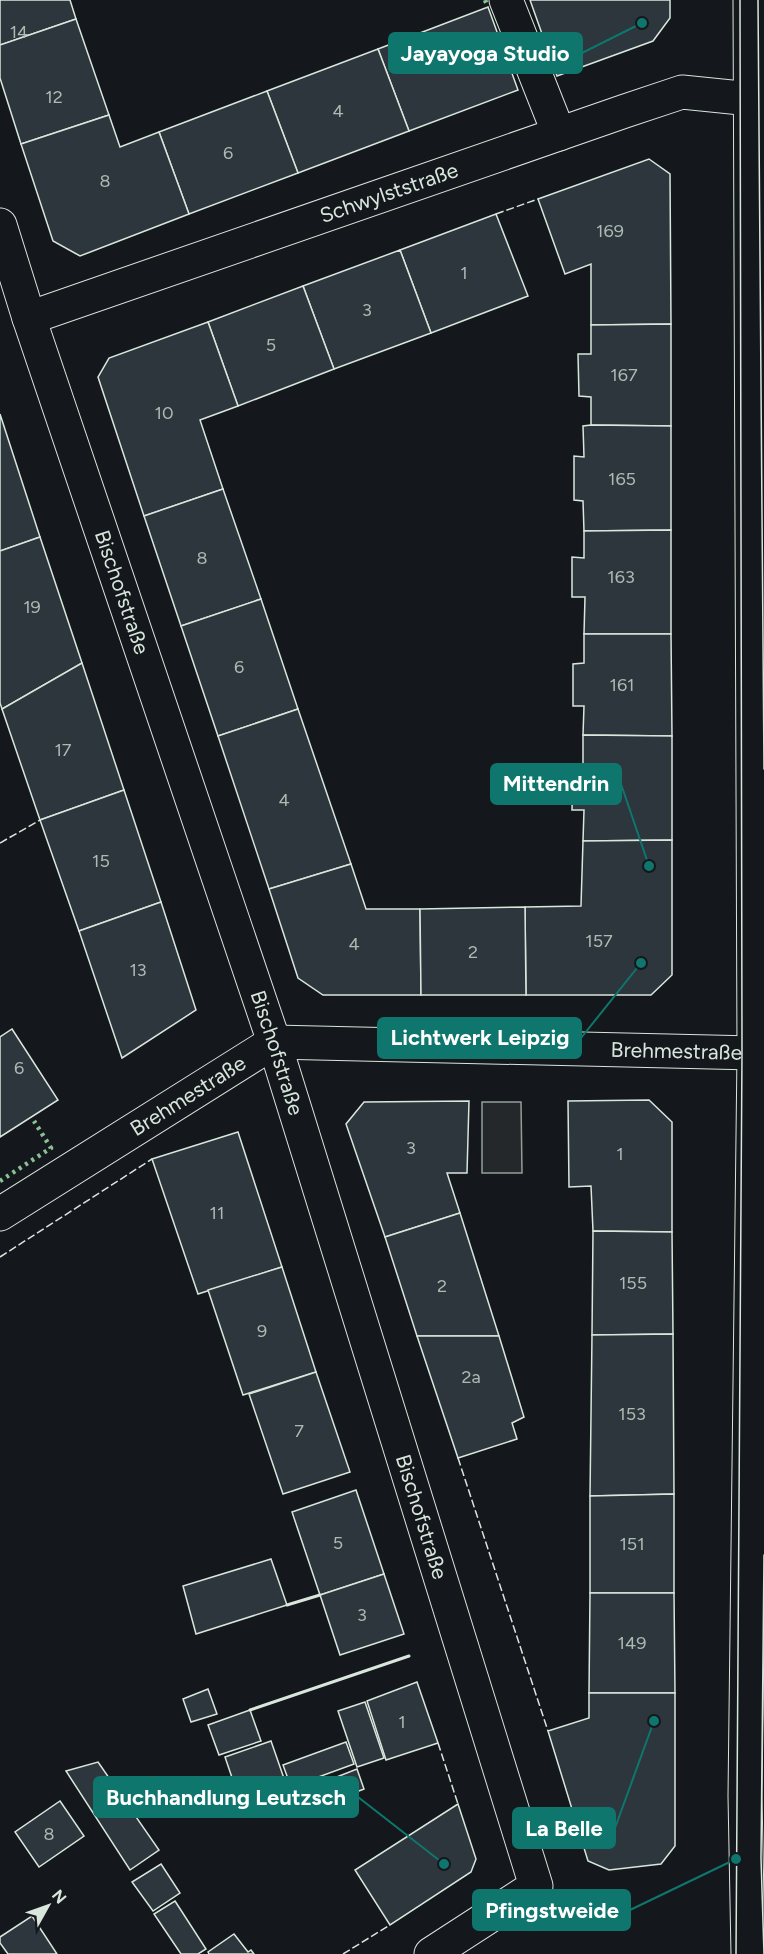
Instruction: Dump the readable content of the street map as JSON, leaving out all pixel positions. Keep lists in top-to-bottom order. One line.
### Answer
{"streets":{"street":["Schwylststraße","Bischofstraße","Brehmestraße"]},"crossings":[["Schwylststraße","Bischofstraße"],["Bischofstraße","Brehmestraße"]],"places":["Jayayoga Studio","Mittendrin","Lichtwerk Leipzig","La Belle","Pfingstweide","Buchhandlung Leutzsch"],"house_numbers":["14","12","4","6","8","169","1","3","5","167","10","165","8","163","19","6","161","17","4","15","157","4","2","13","6","3","1","11","155","2","9","2a","153","7","5","151","3","149","1","8"],"north":"top right"}
